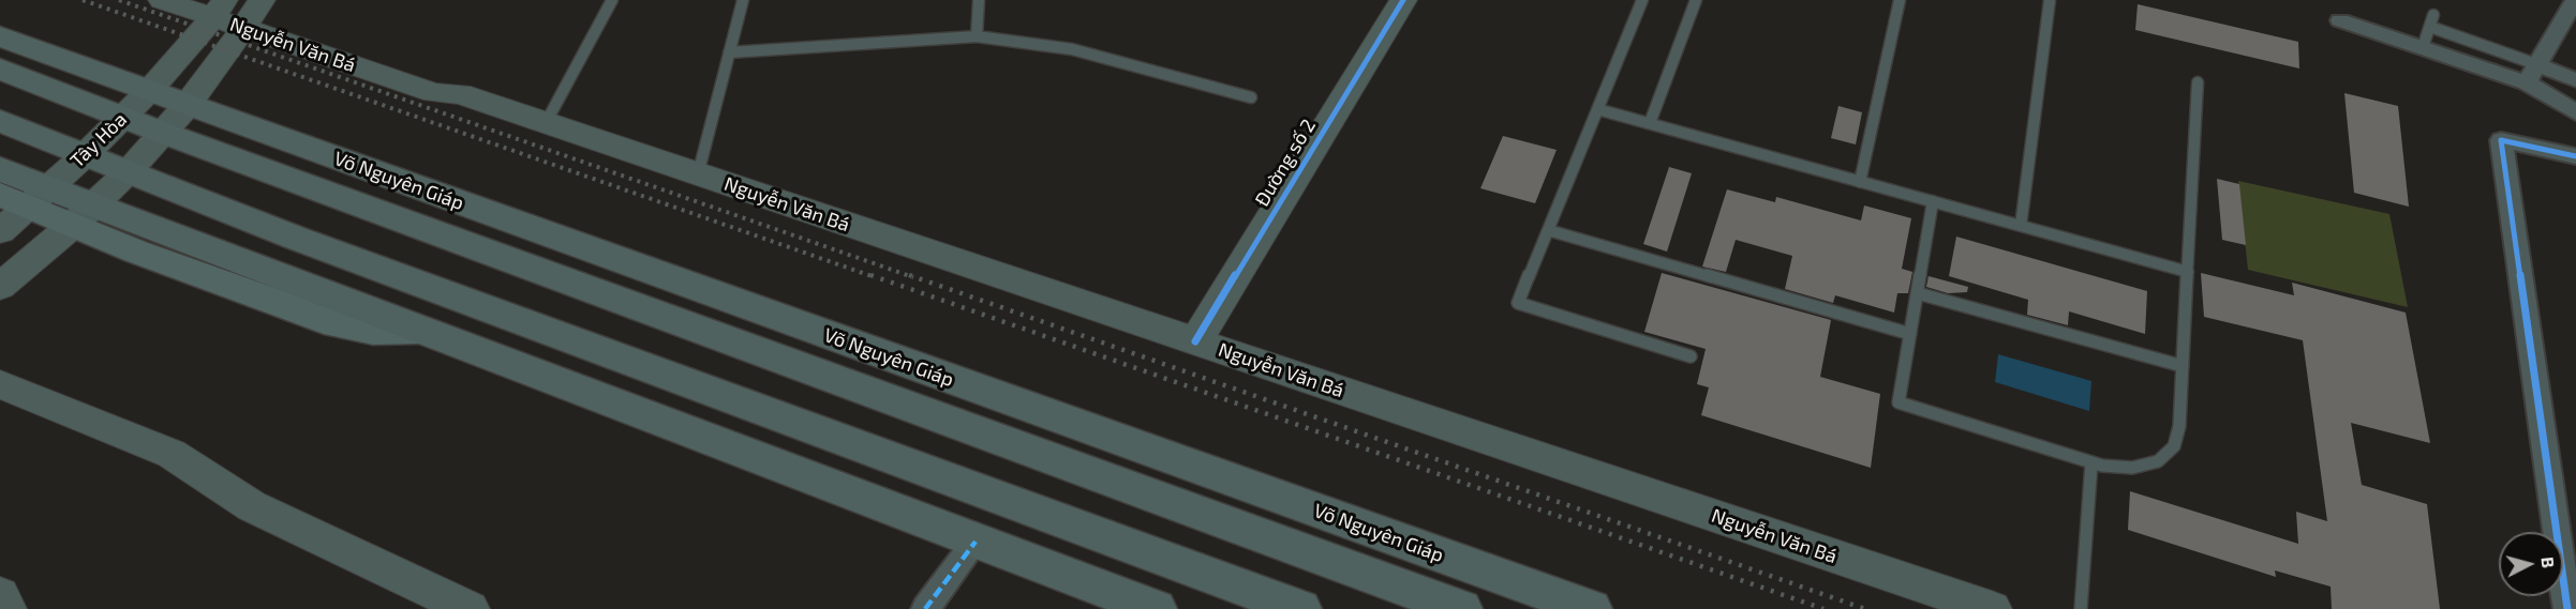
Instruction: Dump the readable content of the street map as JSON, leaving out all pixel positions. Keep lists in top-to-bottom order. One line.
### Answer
{"streets":{"highway":["Võ Nguyên Giáp"],"main road":["Nguyễn Văn Bá","Tây Hòa","Đường số 2"]},"crossings":[["Nguyễn Văn Bá","Tây Hòa"],["Nguyễn Văn Bá","Đường số 2"],["Tây Hòa","Võ Nguyên Giáp"]],"north":"right"}
